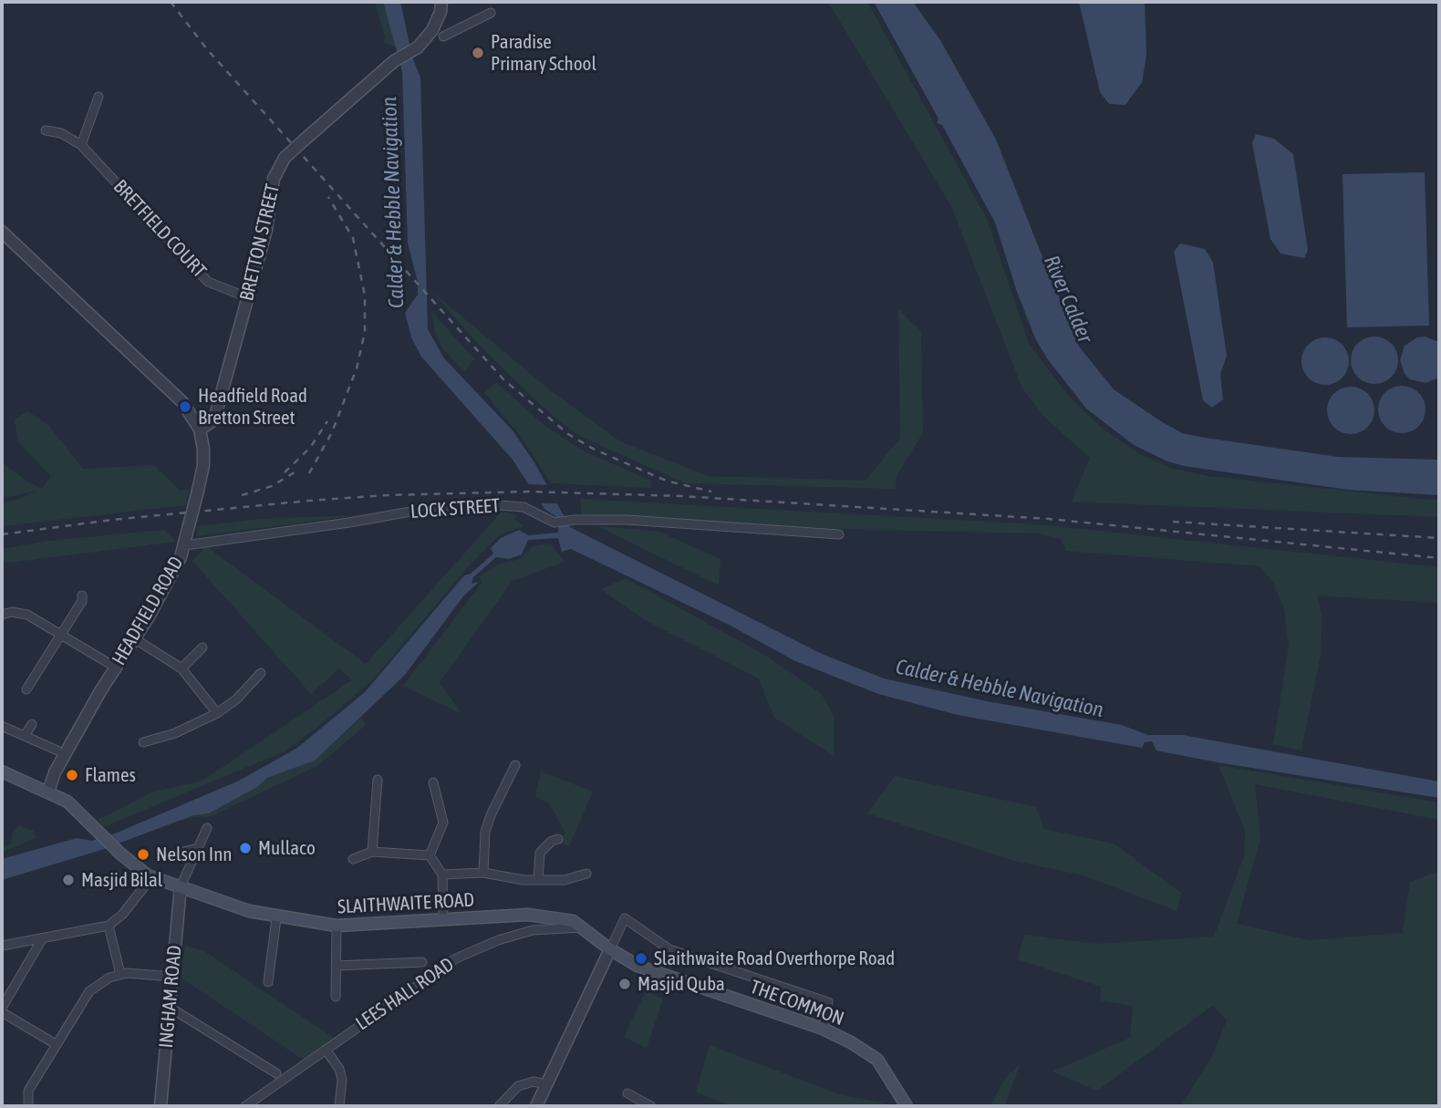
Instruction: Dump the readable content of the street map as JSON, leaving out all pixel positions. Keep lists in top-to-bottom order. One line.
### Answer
{"streets":{"main road":["SLAITHWAITE ROAD","THE COMMON"],"street":["BRETFIELD COURT","BRETTON STREET","LOCK STREET","HEADFIELD ROAD","LEES HALL ROAD","INGHAM ROAD"]},"crossings":[["BRETFIELD COURT","BRETTON STREET"],["BRETTON STREET","HEADFIELD ROAD"],["LOCK STREET","HEADFIELD ROAD"],["HEADFIELD ROAD","SLAITHWAITE ROAD"],["SLAITHWAITE ROAD","LEES HALL ROAD"],["SLAITHWAITE ROAD","INGHAM ROAD"],["SLAITHWAITE ROAD","THE COMMON"],["LEES HALL ROAD","THE COMMON"]],"water":["Calder & Hebble Navigation","River Calder"],"places":["Paradise Primary School","Headfield Road Bretton Street","Flames","Mullaco","Nelson Inn","Masjid Bilal","Slaithwaite Road Overthorpe Road","Masjid Quba"]}
